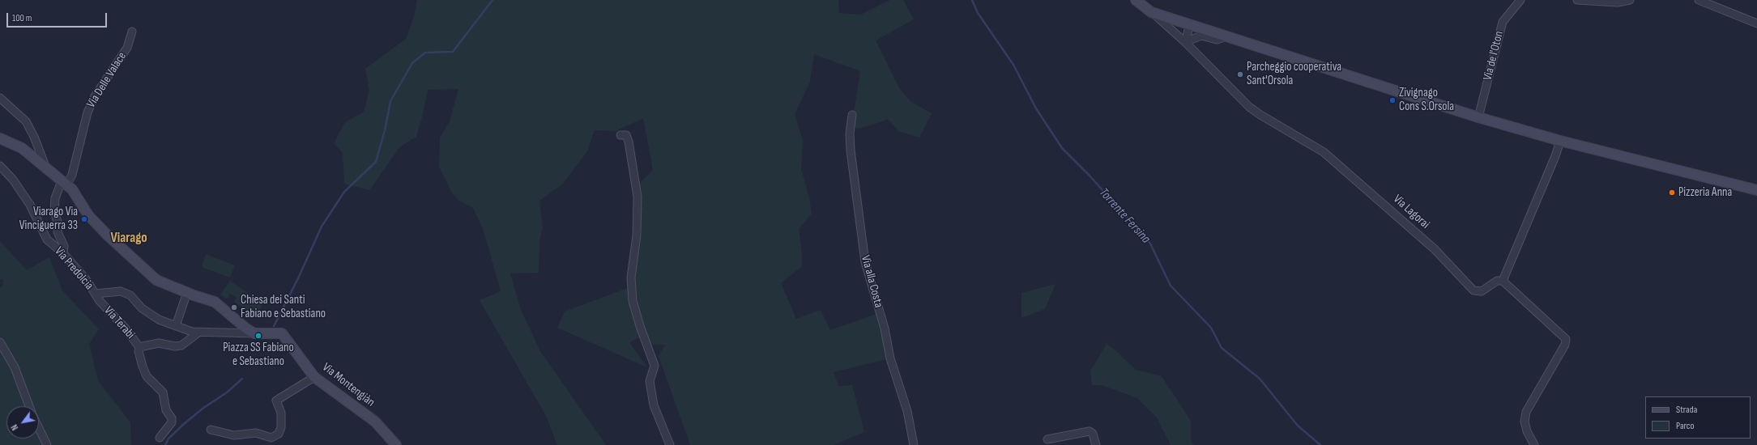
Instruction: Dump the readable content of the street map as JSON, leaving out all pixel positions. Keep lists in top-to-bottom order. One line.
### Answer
{"streets":{"main road":["Via Lagorai","Via Montengiàn"],"street":["Via de l'Oton","Via Delle Valace","Via Predolcia","Via alla Costa","Via Terabi"]},"crossings":[["Via de l'Oton","Via Lagorai"],["Via Delle Valace","Via Predolcia"],["Via Predolcia","Via Terabi"],["Via Predolcia","Via Montengiàn"]],"districts":["Viarago"],"water":["Torrente Fersina"],"places":["Parcheggio cooperativa Sant'Orsola","Zivignago Cons S.Orsola","Pizzeria Anna","Viarago Via Vinciguerra 33","Chiesa dei Santi Fabiano e Sebastiano","Piazza SS Fabiano e Sebastiano"],"legend":["Strada","Parco"],"scale_bar":"100 m","north":"bottom left"}
